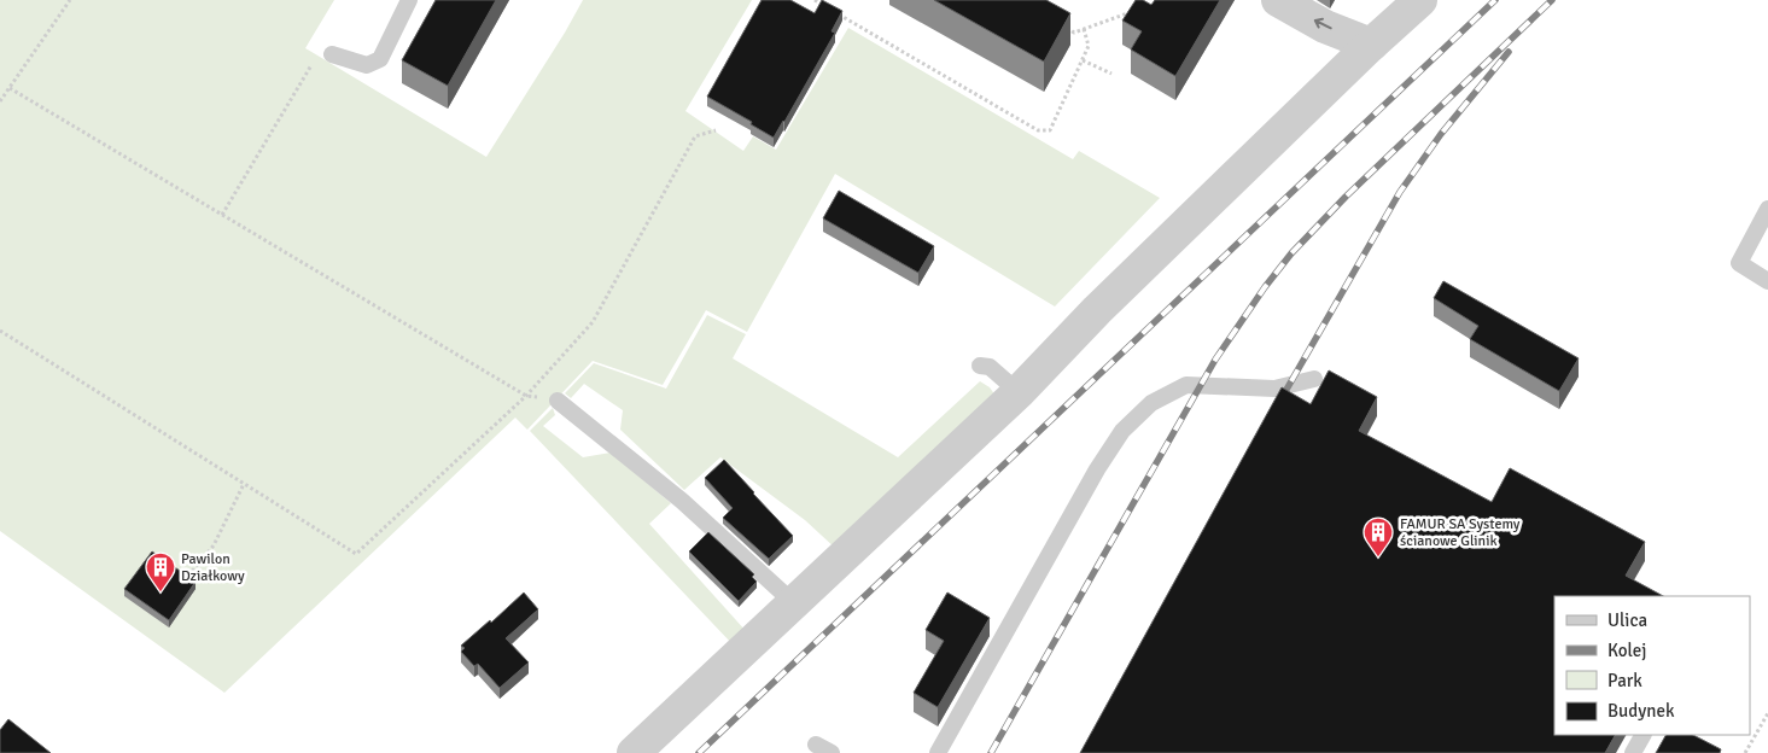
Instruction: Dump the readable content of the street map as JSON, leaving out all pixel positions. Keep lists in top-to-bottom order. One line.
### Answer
{"places":{"building":["FAMUR SA Systemy ścianowe Glinik","Pawilon Działkowy"]},"legend":["Ulica","Kolej","Park","Budynek"]}
